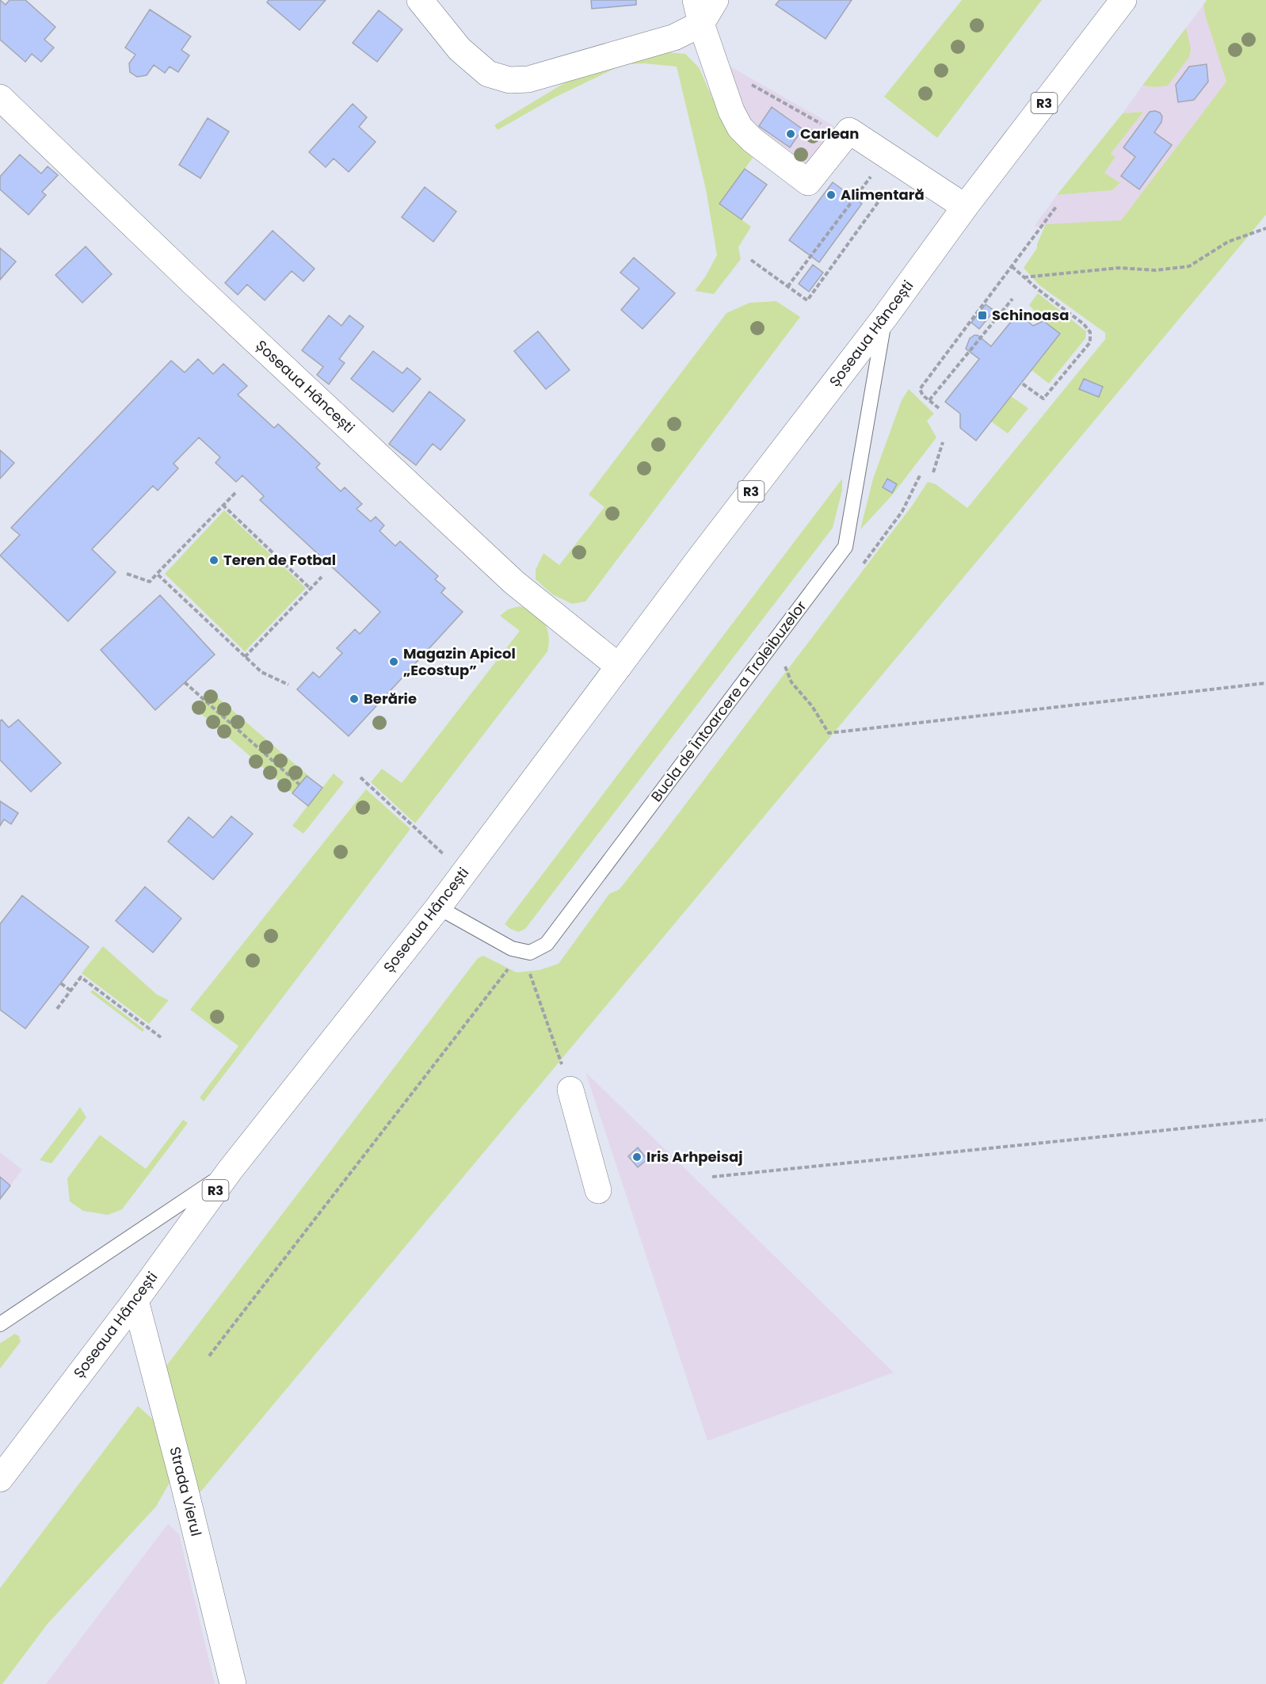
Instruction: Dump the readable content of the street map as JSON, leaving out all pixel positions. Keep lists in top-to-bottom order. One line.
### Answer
{"streets":{"main road":["R3","Șoseaua Hâncești","Strada Vierul"],"lane":["Bucla de Întoarcere a Troleibuzelor"]},"crossings":[["Șoseaua Hâncești","Bucla de Întoarcere a Troleibuzelor"],["Șoseaua Hâncești","Strada Vierul"]],"places":{"other":["Carlean","Alimentară","Teren de Fotbal","Magazin Apicol „Ecostup”","Berărie","Iris Arhpeisaj"],"transit":["Schinoasa"]}}
